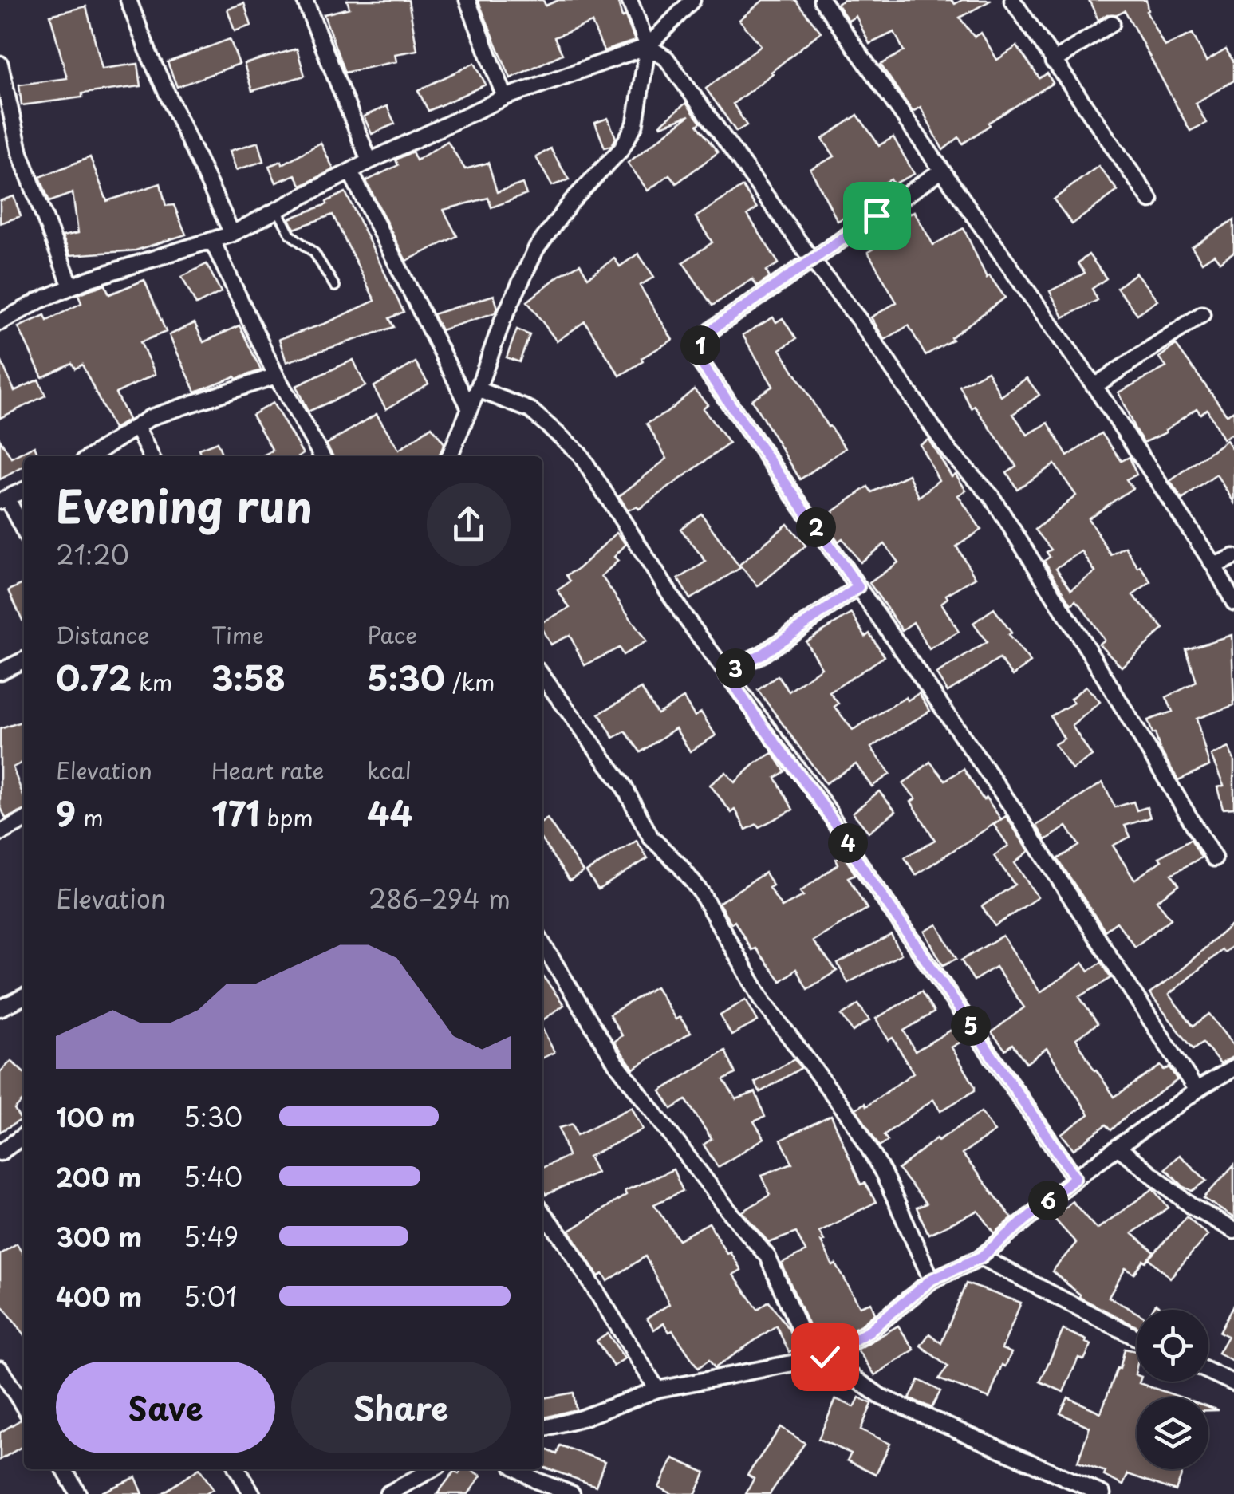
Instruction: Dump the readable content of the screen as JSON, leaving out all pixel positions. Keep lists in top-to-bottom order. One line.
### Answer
{"page":{"pins":["1","2","3","4","5","6"],"heading":["Evening run","21:20"],"stats":[["Distance","0.72 km"],["Time","3:58"],["Pace","5:30 /km"],["Elevation","9 m"],["Heart rate","171 bpm"],["kcal","44"]],"chart":["Elevation","286–294 m"],"list":[{"name":"100 m","note":"5:30"},{"name":"200 m","note":"5:40"},{"name":"300 m","note":"5:49"},{"name":"400 m","note":"5:01"}],"buttons":["Save","Share"]}}
